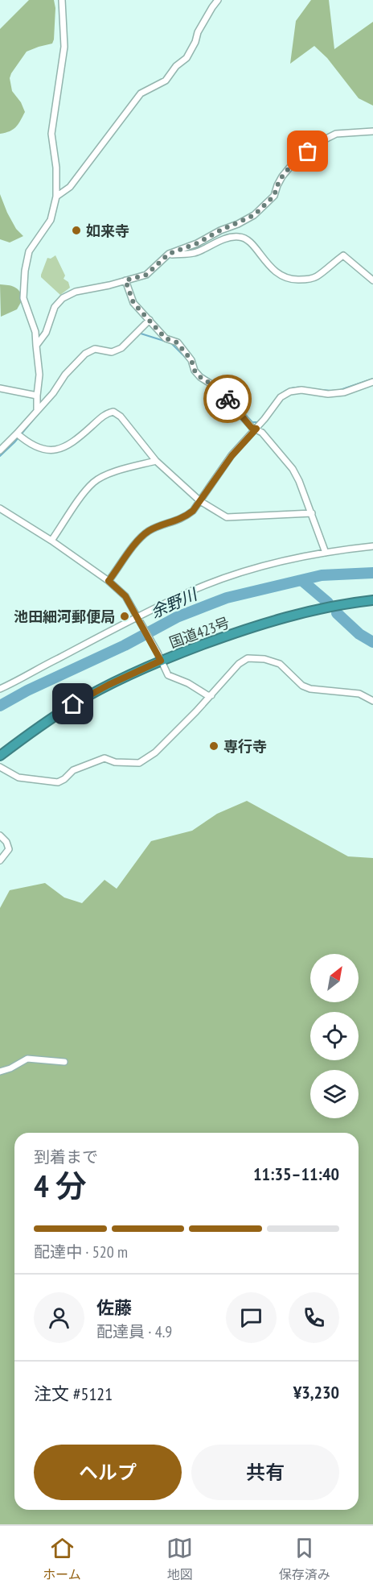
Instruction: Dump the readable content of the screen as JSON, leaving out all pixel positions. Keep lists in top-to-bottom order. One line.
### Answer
{"streets":{"highway":["国道423号"]},"water":["余野川"],"places":["如来寺","池田細河郵便局","専行寺"],"north":"top right","page":{"heading":["4 分","到着まで","11:35–11:40"],"panel":["佐藤","配達員 · 4.9","注文 #5121","¥3,230"],"bar":"配達中 · 520 m","buttons":["ヘルプ","共有"],"tabs":["ホーム","地図","保存済み"]}}
